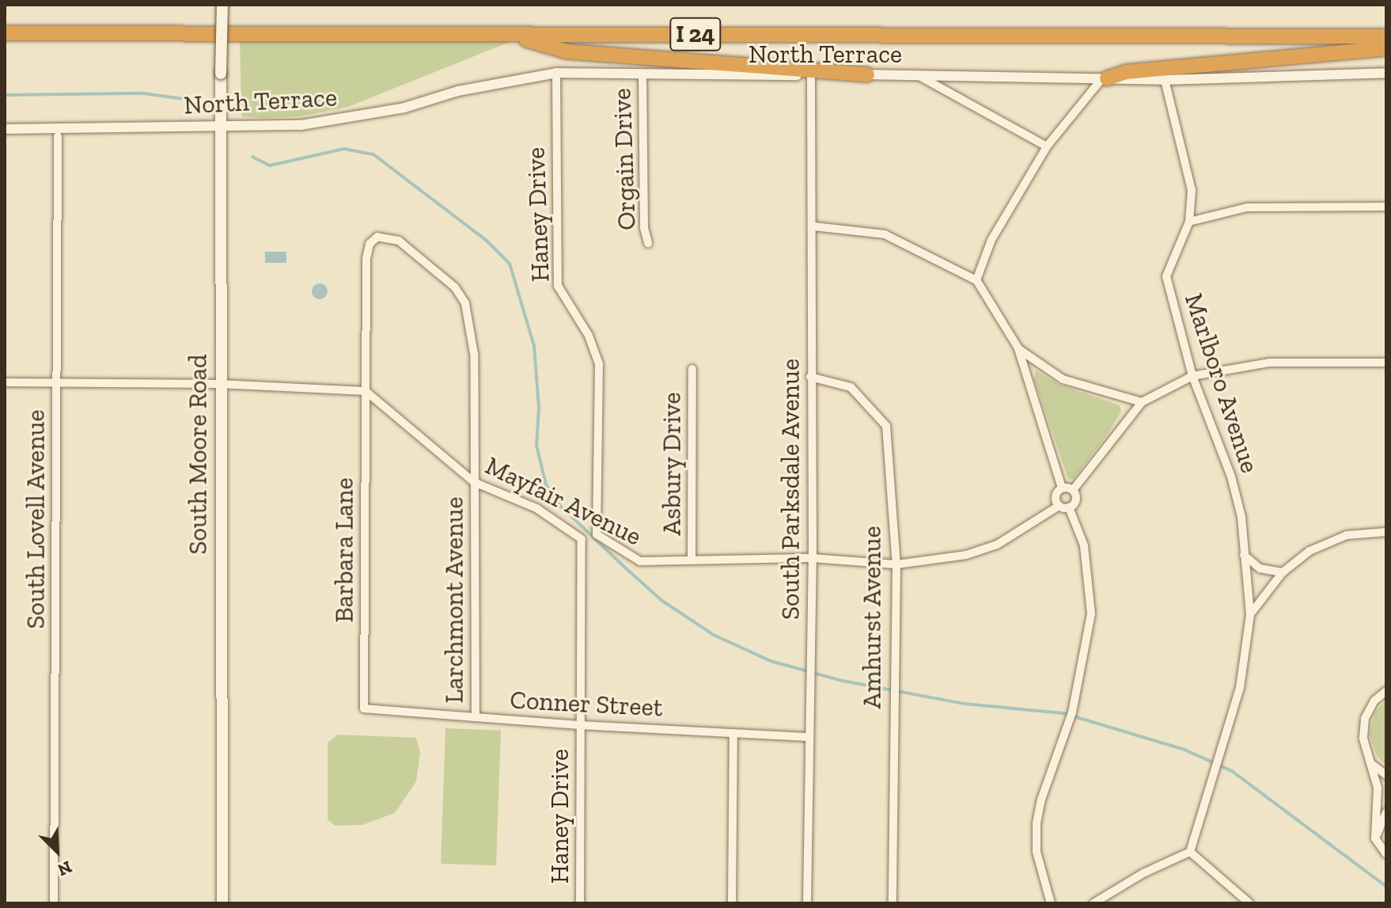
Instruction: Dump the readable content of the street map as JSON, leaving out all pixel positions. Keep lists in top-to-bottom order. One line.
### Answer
{"streets":{"highway":["I 24"],"main road":["South Moore Road"],"street":["North Terrace","Orgain Drive","Haney Drive","Marlboro Avenue","Asbury Drive","South Parksdale Avenue","Mayfair Avenue","South Lovell Avenue","Barbara Lane","Larchmont Avenue","Amhurst Avenue","Conner Street"]},"crossings":[["North Terrace","Orgain Drive"],["North Terrace","Haney Drive"],["North Terrace","Marlboro Avenue"],["North Terrace","South Moore Road"],["North Terrace","South Parksdale Avenue"],["Haney Drive","Mayfair Avenue"],["Haney Drive","Conner Street"],["Asbury Drive","Mayfair Avenue"],["South Parksdale Avenue","Mayfair Avenue"],["South Parksdale Avenue","Amhurst Avenue"],["South Parksdale Avenue","Conner Street"],["Mayfair Avenue","Barbara Lane"],["Mayfair Avenue","Larchmont Avenue"],["Mayfair Avenue","Amhurst Avenue"],["Barbara Lane","Larchmont Avenue"],["Barbara Lane","Conner Street"],["Larchmont Avenue","Conner Street"]],"north":"bottom right"}
